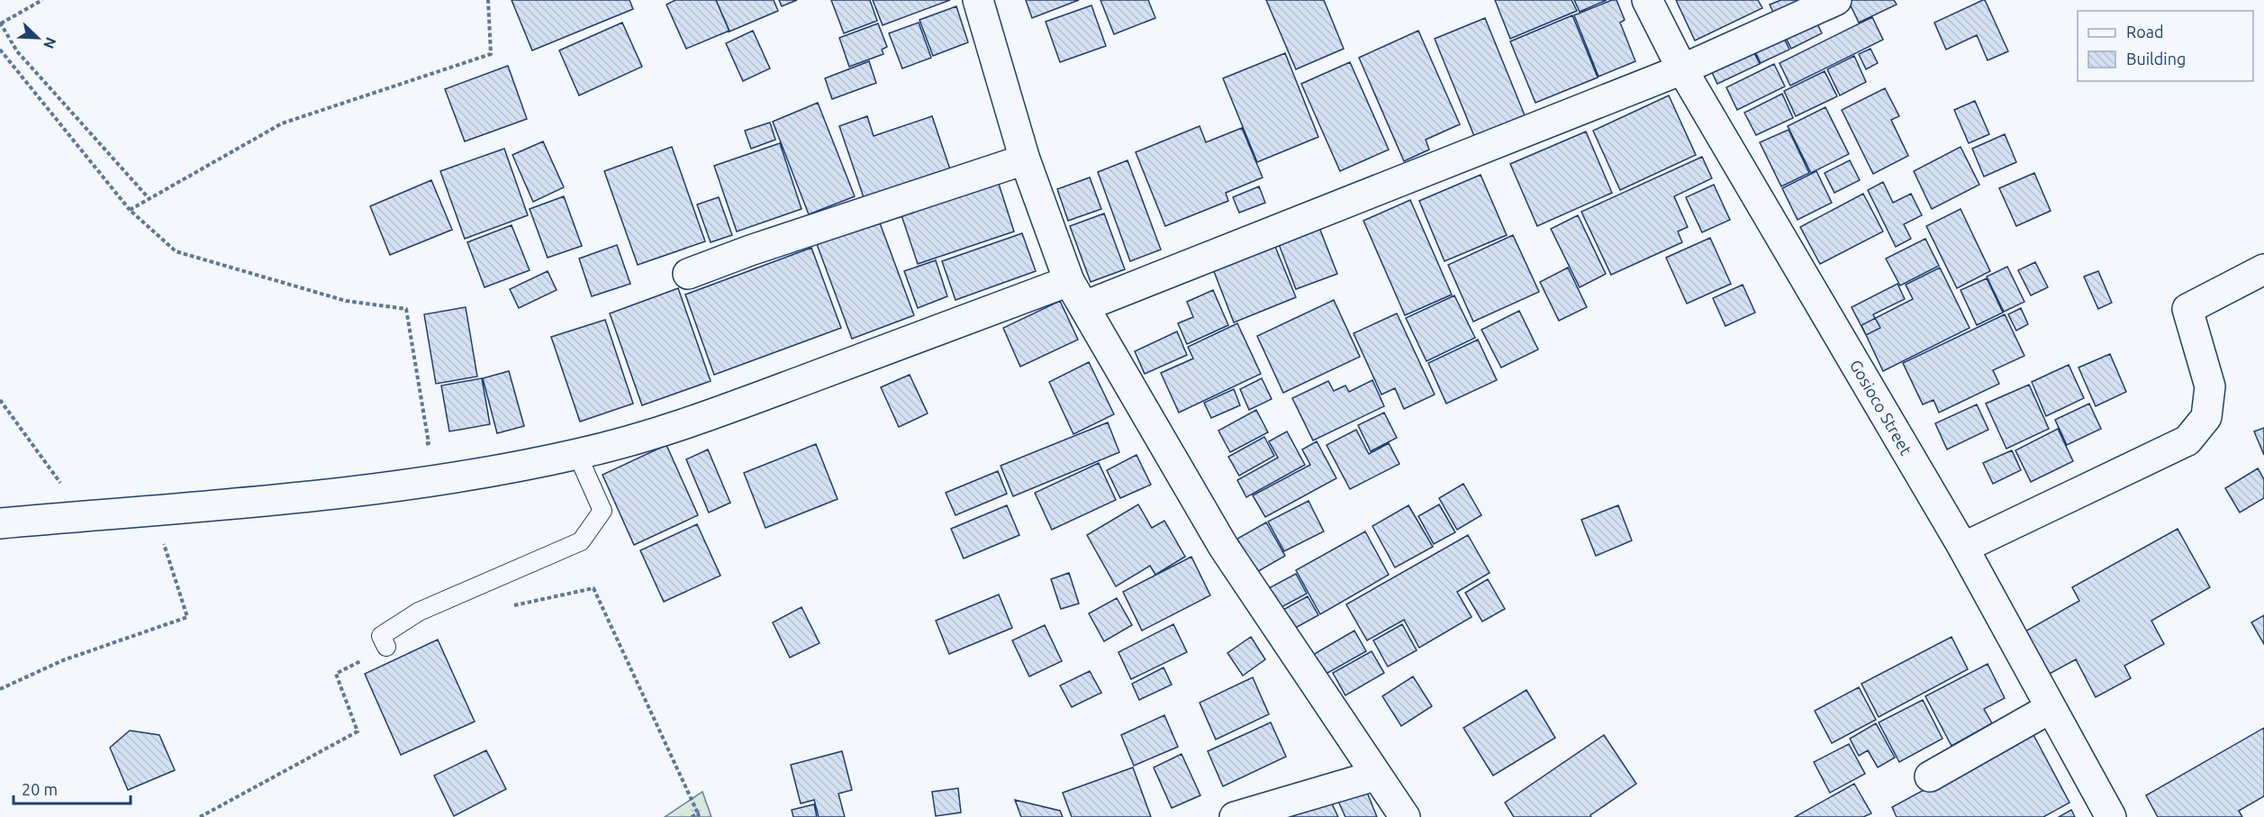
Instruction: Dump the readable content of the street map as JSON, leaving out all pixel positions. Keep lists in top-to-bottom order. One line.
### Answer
{"streets":{"street":["Gosioco Street"]},"legend":["Road","Building"],"scale_bar":"20 m","north":"bottom right"}
